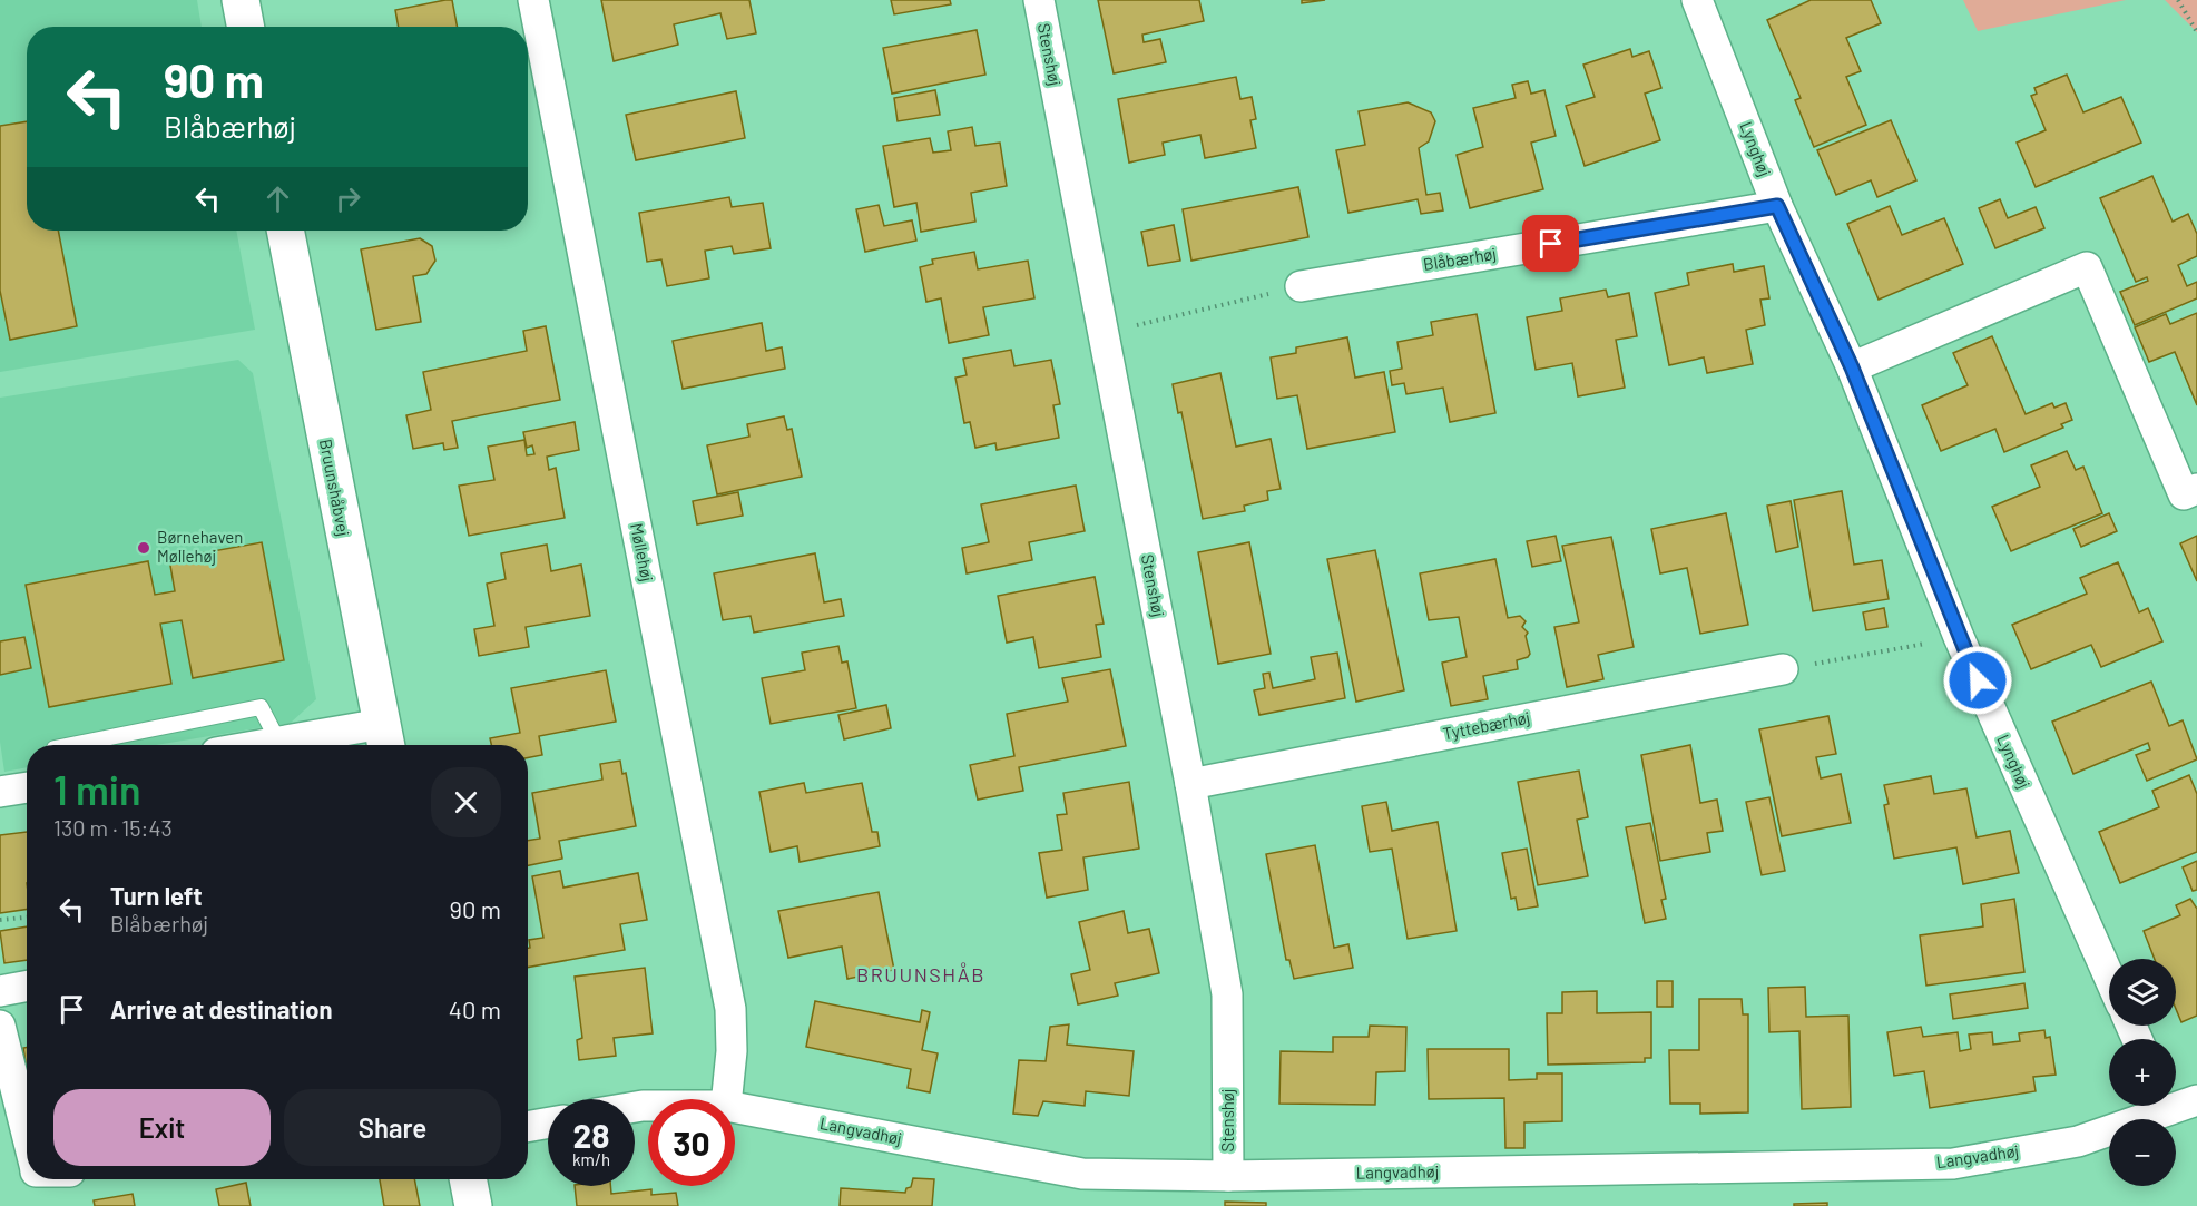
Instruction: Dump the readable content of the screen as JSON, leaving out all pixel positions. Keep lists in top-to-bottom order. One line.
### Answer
{"streets":{"street":["Stenshøj","Lynghøj","Blåbærhøj","Bruunshåbvej","Møllehøj","Tyttebærhøj","Langvadhøj"]},"crossings":[["Stenshøj","Tyttebærhøj"],["Stenshøj","Langvadhøj"],["Lynghøj","Blåbærhøj"]],"districts":["BRUUNSHÅB"],"places":["Børnehaven Møllehøj"],"page":{"turn":["90 m","Blåbærhøj"],"heading":["1 min","130 m · 15:43"],"list":[{"name":"Turn left","note":"Blåbærhøj","value":"90 m"},{"name":"Arrive at destination","value":"40 m"}],"map_buttons":["+","−"],"buttons":["Exit","Share"],"speed":"28 km/h","limit":"30"}}
